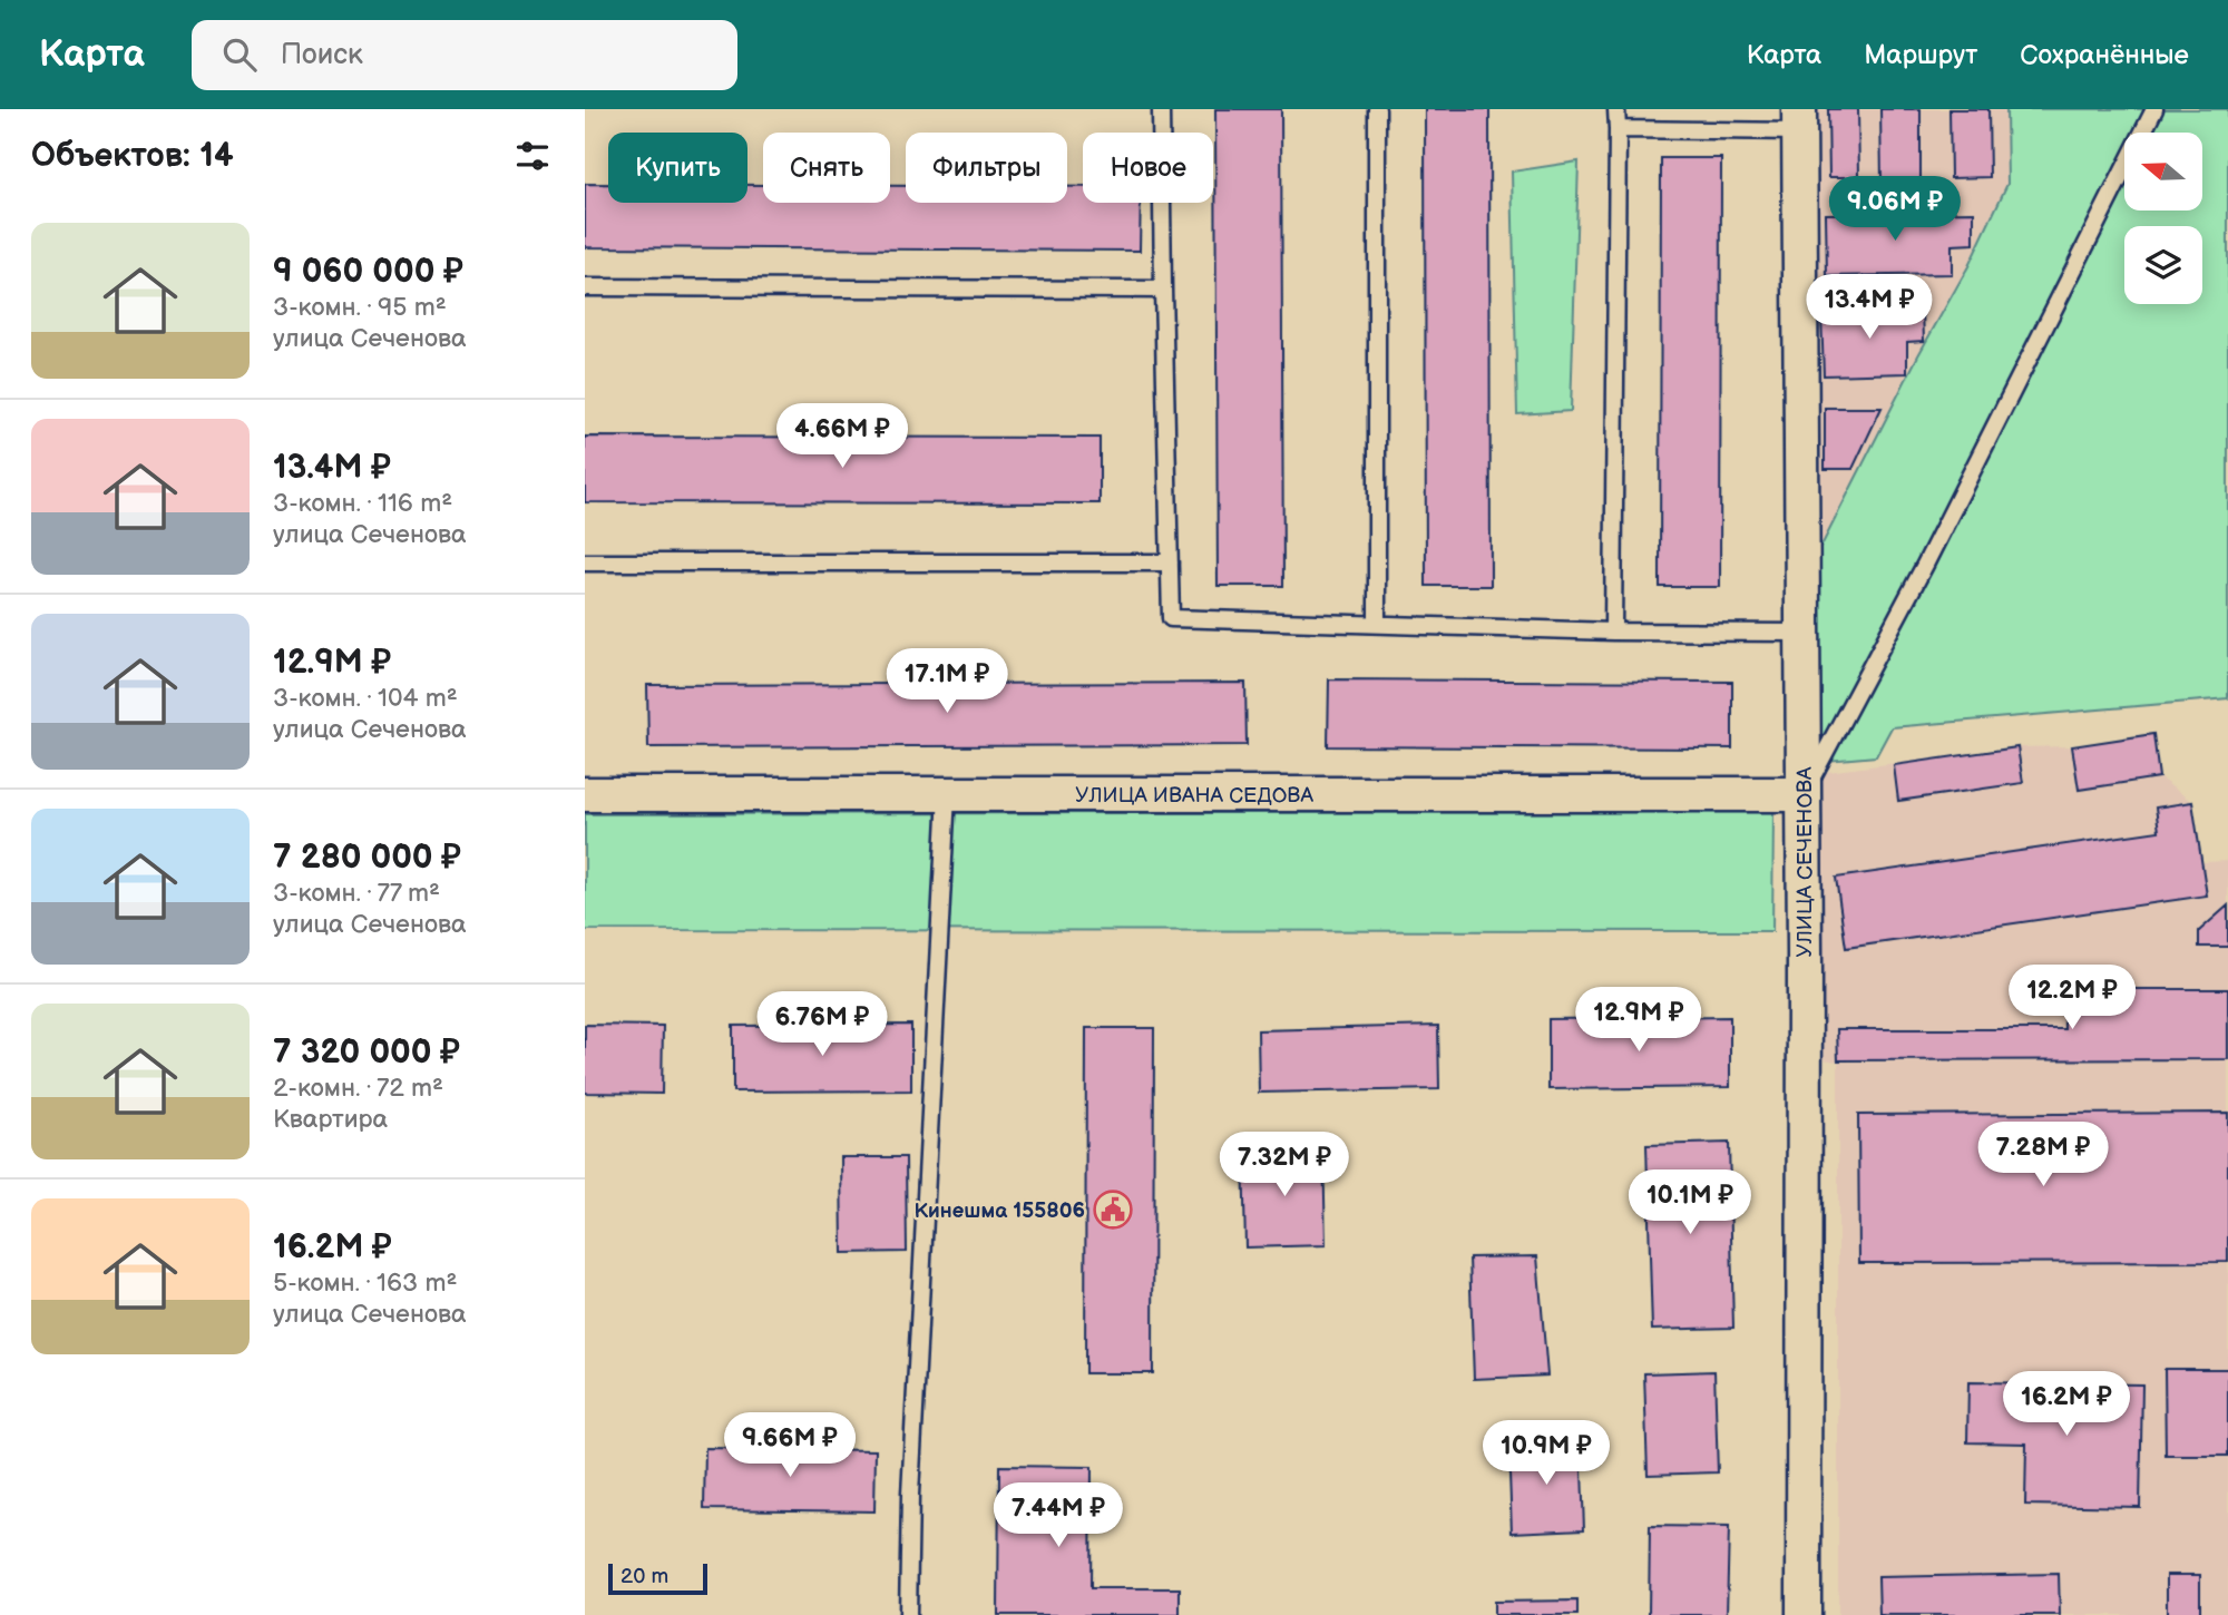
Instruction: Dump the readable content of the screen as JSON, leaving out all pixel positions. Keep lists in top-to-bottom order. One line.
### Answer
{"streets":{"street":["УЛИЦА ИВАНА СЕДОВА","УЛИЦА СЕЧЕНОВА"]},"crossings":[["УЛИЦА ИВАНА СЕДОВА","УЛИЦА СЕЧЕНОВА"]],"places":{"public building":["Кинешма 155806"]},"scale_bar":"20 m","north":"left","page":{"header":"Карта","search":"Поиск","nav":["Карта","Маршрут","Сохранённые"],"heading":"Объектов: 14","chip":["Купить","Снять","Фильтры","Новое"],"price":["9.06M ₽","13.4M ₽","4.66M ₽","17.1M ₽","12.2M ₽","12.9M ₽","6.76M ₽","7.28M ₽","7.32M ₽","10.1M ₽","16.2M ₽","9.66M ₽","10.9M ₽","7.44M ₽"],"list":[{"name":"9 060 000 ₽","note":"3-комн. · 95 m² · улица Сеченова"},{"name":"13.4M ₽","note":"3-комн. · 116 m² · улица Сеченова"},{"name":"12.9M ₽","note":"3-комн. · 104 m² · улица Сеченова"},{"name":"7 280 000 ₽","note":"3-комн. · 77 m² · улица Сеченова"},{"name":"7 320 000 ₽","note":"2-комн. · 72 m² · Квартира"},{"name":"16.2M ₽","note":"5-комн. · 163 m² · улица Сеченова"}],"scale":"20 m"}}
